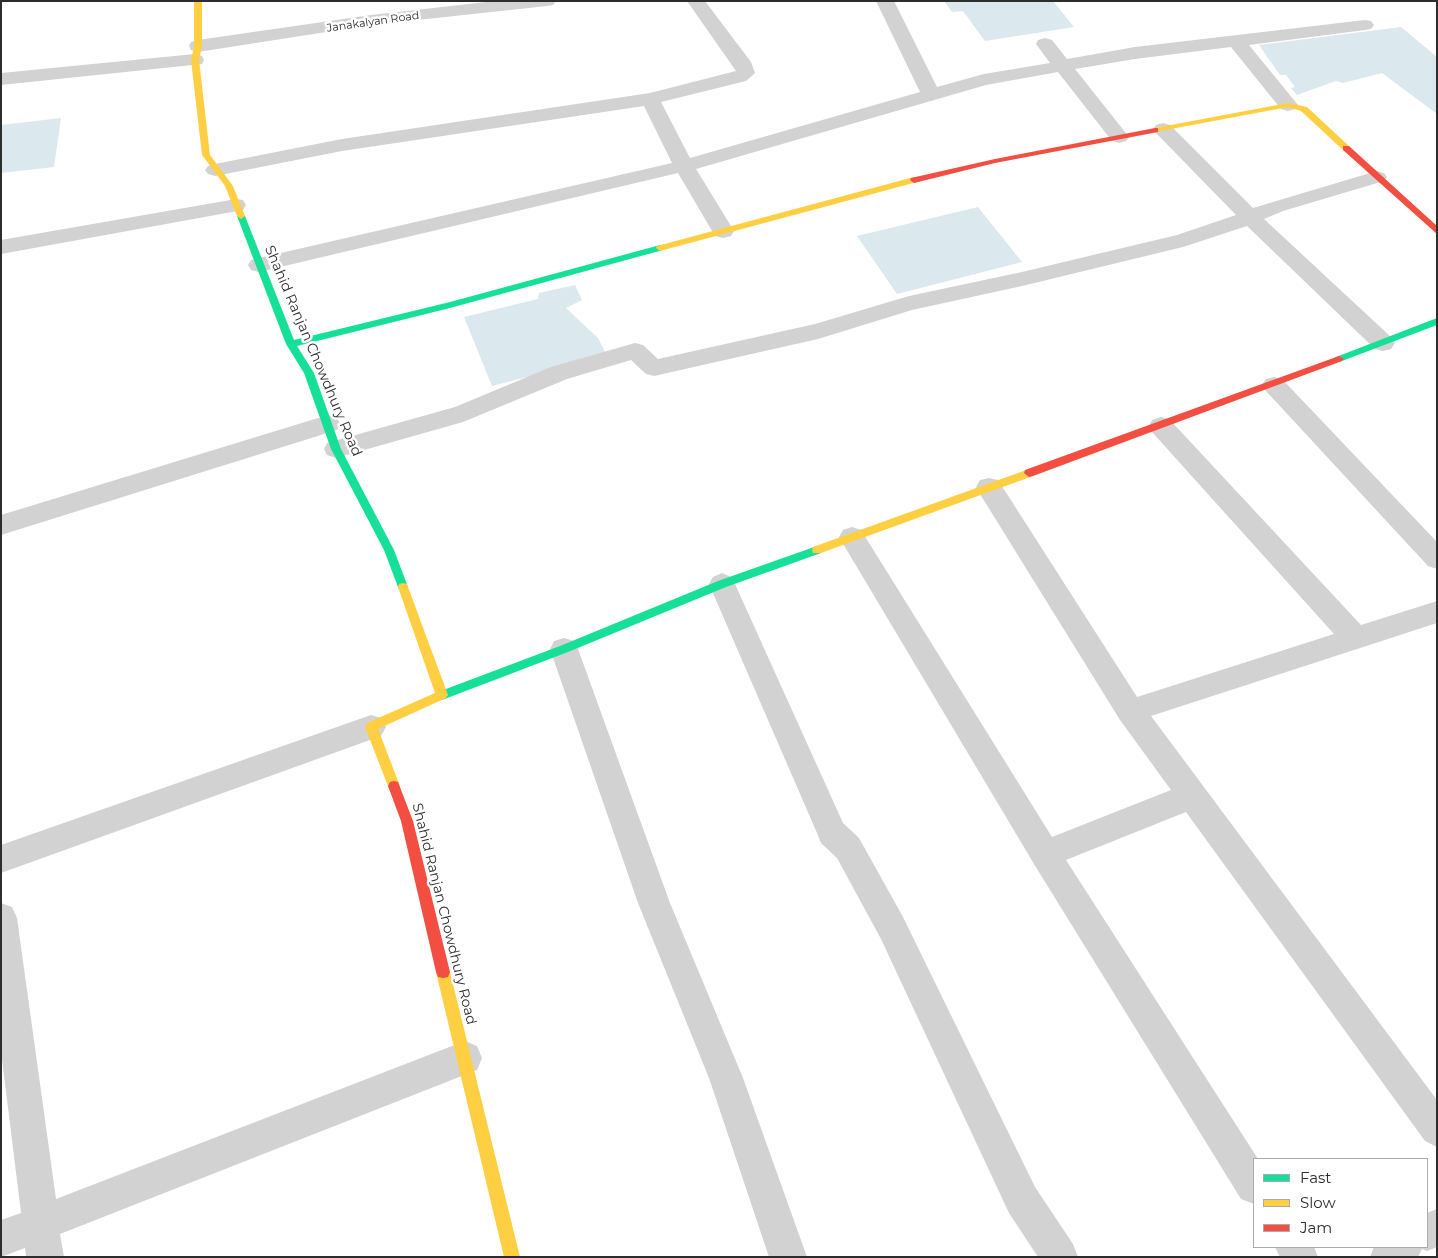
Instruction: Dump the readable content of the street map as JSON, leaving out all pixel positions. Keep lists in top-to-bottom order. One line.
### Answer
{"streets":{"street":["Janakalyan Road","Shahid Ranjan Chowdhury Road"]},"crossings":[["Janakalyan Road","Shahid Ranjan Chowdhury Road"]],"legend":["Fast","Slow","Jam"]}
